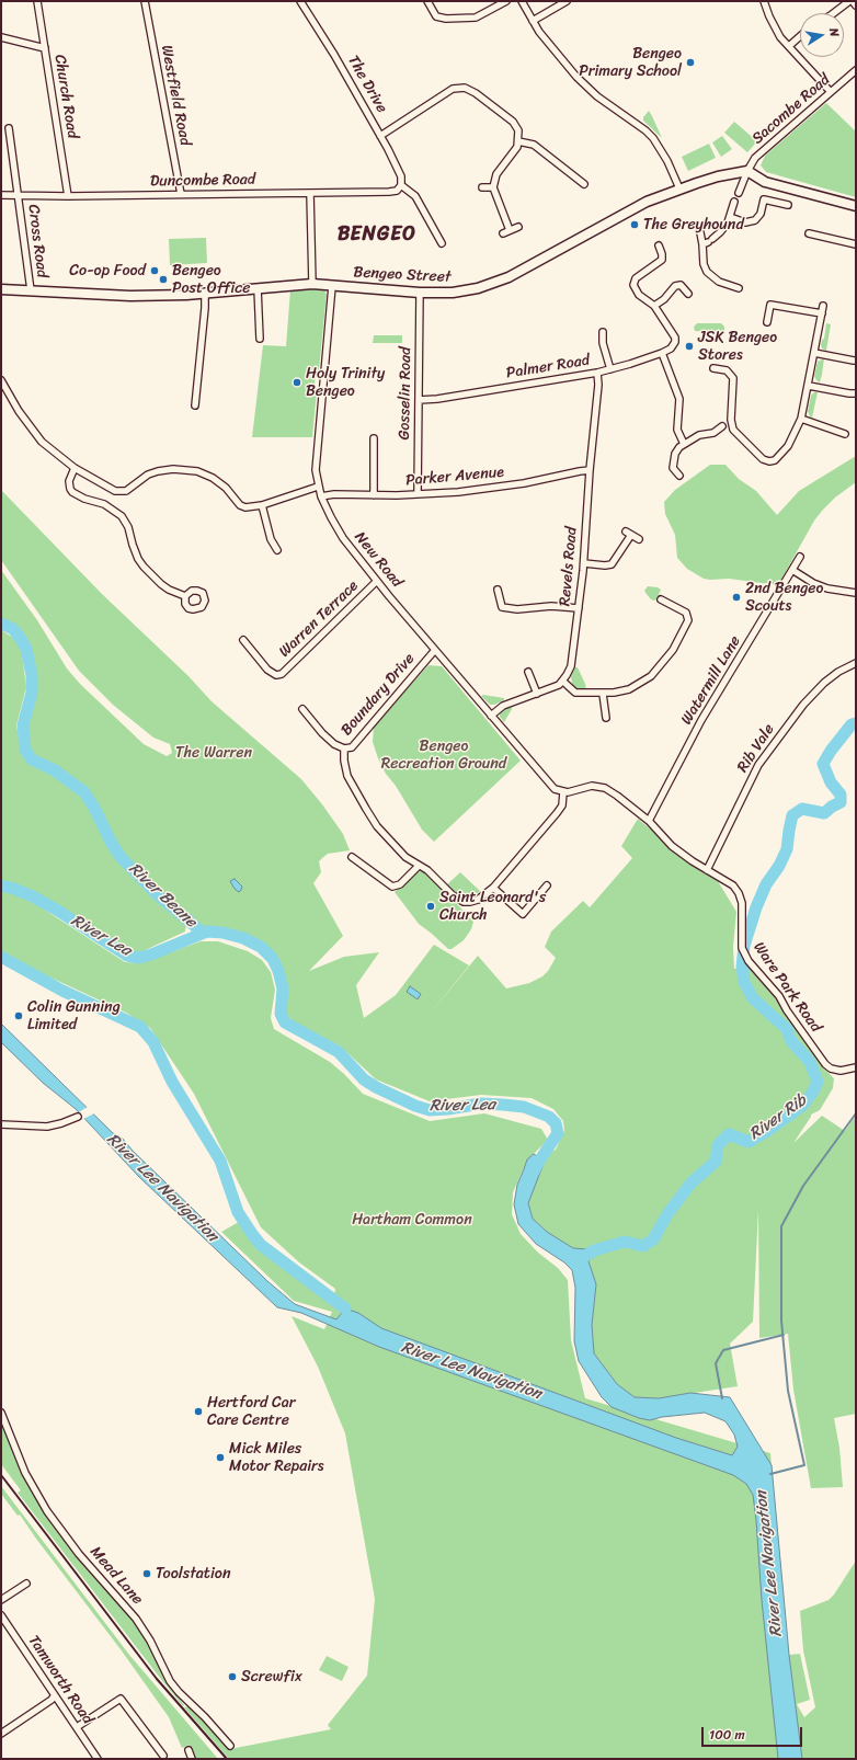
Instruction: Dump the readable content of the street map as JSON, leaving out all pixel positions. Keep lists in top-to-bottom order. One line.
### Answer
{"streets":{"main road":["Bengeo Street"],"street":["The Drive","Westfield Road","Church Road","Sacombe Road","Duncombe Road","Cross Road","Palmer Road","Gosselin Road","Parker Avenue","New Road","Revels Road","Warren Terrace","Watermill Lane","Boundary Drive","Rib Vale","Ware Park Road","Mead Lane","Tamworth Road"]},"crossings":[["The Drive","Duncombe Road"],["Westfield Road","Duncombe Road"],["Church Road","Duncombe Road"],["Sacombe Road","Bengeo Street"],["Duncombe Road","Cross Road"],["Cross Road","Bengeo Street"],["Bengeo Street","Gosselin Road"],["Bengeo Street","New Road"],["Palmer Road","Gosselin Road"],["Palmer Road","Revels Road"],["Gosselin Road","Parker Avenue"],["Parker Avenue","New Road"],["Parker Avenue","Revels Road"],["New Road","Warren Terrace"],["New Road","Boundary Drive"],["New Road","Ware Park Road"],["Watermill Lane","Ware Park Road"],["Rib Vale","Ware Park Road"]],"districts":["BENGEO"],"water":["River Beane","River Lea","River Rib","River Lee Navigation"],"parks":["Bengeo Recreation Ground","The Warren","Hartham Common"],"places":["Bengeo Primary School","The Greyhound","Co-op Food","Bengeo Post Office","JSK Bengeo Stores","Holy Trinity Bengeo","2nd Bengeo Scouts","Saint Leonard's Church","Colin Gunning Limited","Hertford Car Care Centre","Mick Miles Motor Repairs","Toolstation","Screwfix"],"scale_bar":"100 m","north":"right"}
